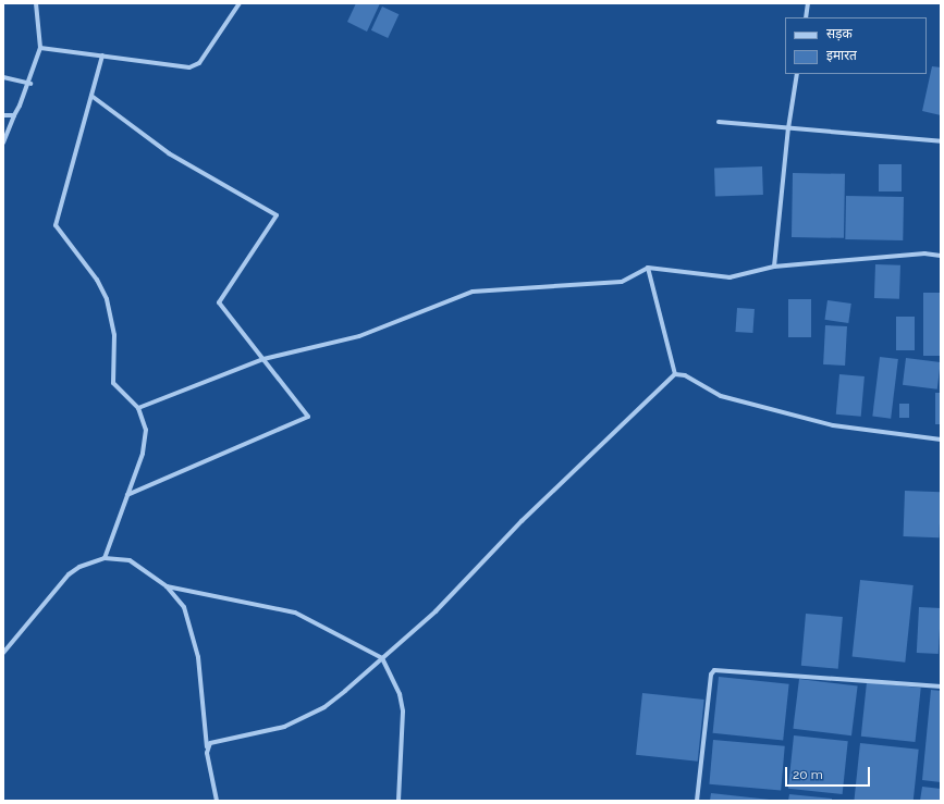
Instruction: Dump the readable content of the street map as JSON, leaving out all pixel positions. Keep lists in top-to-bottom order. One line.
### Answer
{"legend":["सड़क","इमारत"],"scale_bar":"20 m"}
